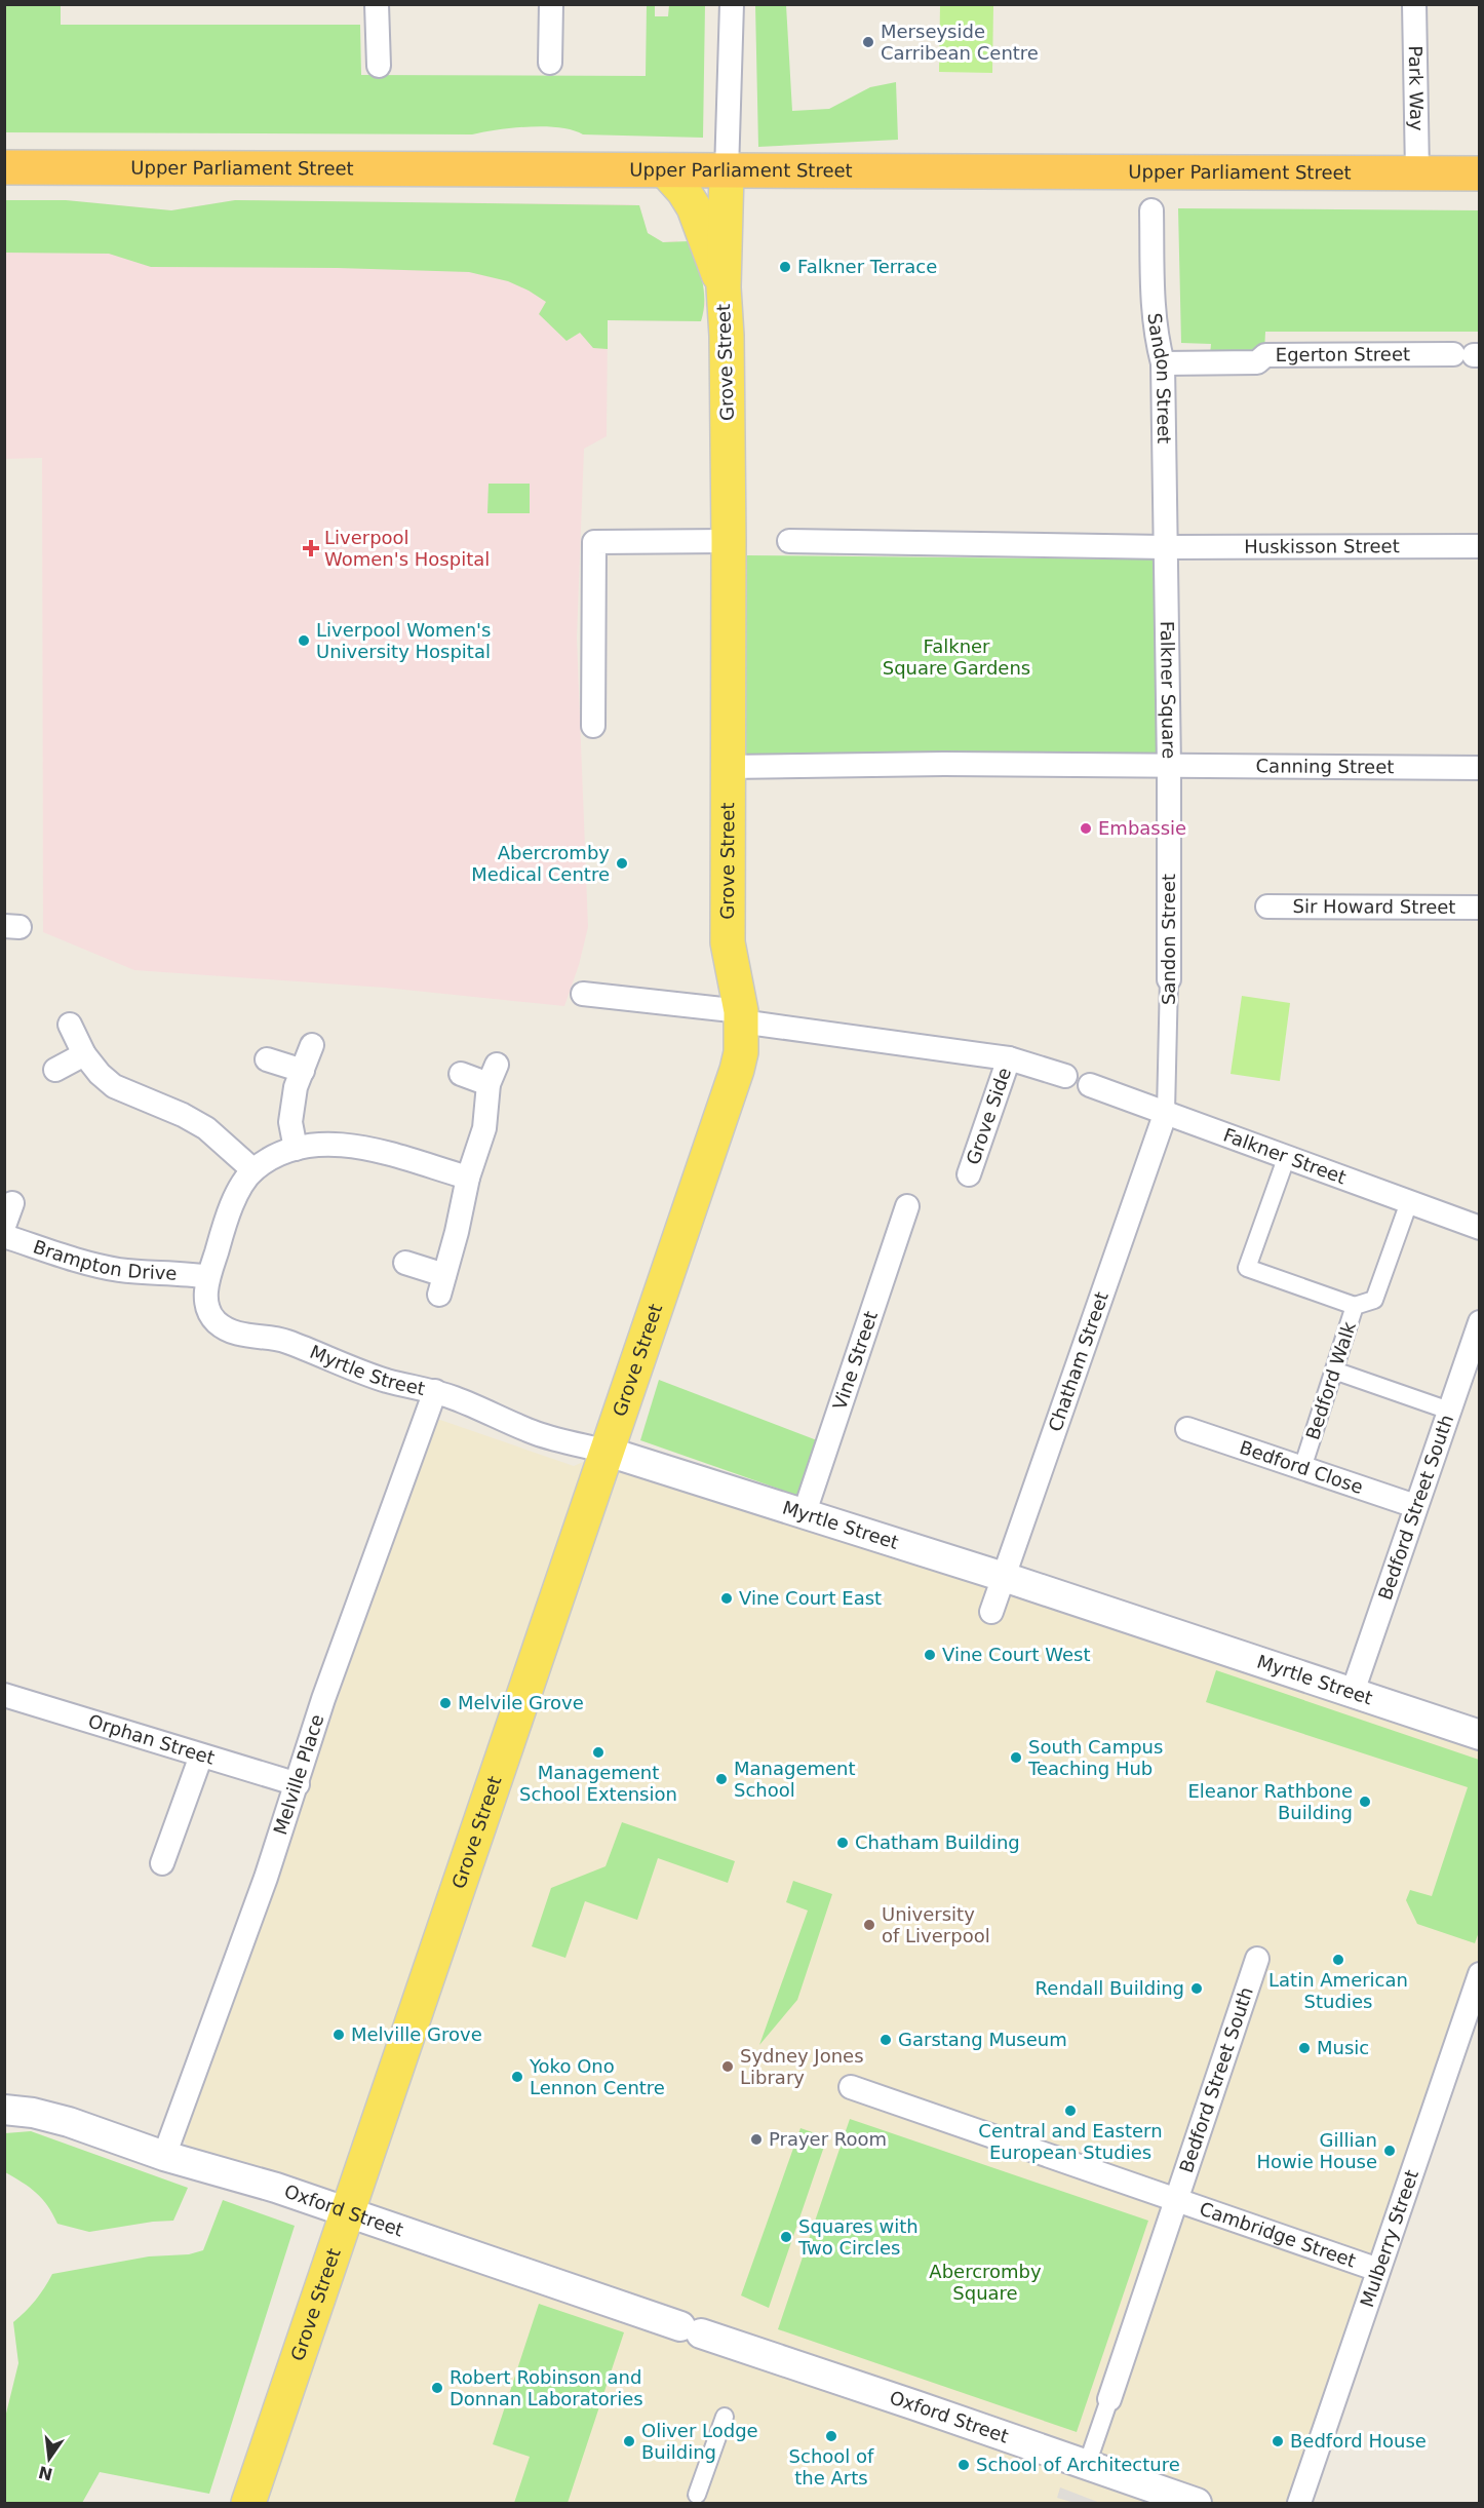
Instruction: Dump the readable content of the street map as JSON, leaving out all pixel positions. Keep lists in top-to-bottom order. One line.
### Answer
{"streets":{"highway":["Upper Parliament Street"],"main road":["Grove Street"],"street":["Park Way","Egerton Street","Sandon Street","Huskisson Street","Falkner Square","Canning Street","Sir Howard Street","Grove Side","Falkner Street","Brampton Drive","Vine Street","Chatham Street","Myrtle Street","Bedford Walk","Bedford Close","Bedford Street South","Orphan Street","Melville Place","Oxford Street","Cambridge Street","Mulberry Street"]},"crossings":[["Park Way","Upper Parliament Street"],["Upper Parliament Street","Grove Street"],["Egerton Street","Sandon Street"],["Grove Street","Falkner Square"],["Grove Street","Myrtle Street"],["Grove Street","Oxford Street"],["Sandon Street","Huskisson Street"],["Sandon Street","Falkner Square"],["Sandon Street","Canning Street"],["Sandon Street","Falkner Street"],["Sandon Street","Chatham Street"],["Huskisson Street","Falkner Square"],["Falkner Square","Canning Street"],["Falkner Street","Chatham Street"],["Falkner Street","Bedford Walk"],["Brampton Drive","Myrtle Street"],["Vine Street","Myrtle Street"],["Chatham Street","Myrtle Street"],["Myrtle Street","Bedford Street South"],["Myrtle Street","Melville Place"],["Bedford Walk","Bedford Close"],["Bedford Close","Bedford Street South"],["Bedford Street South","Cambridge Street"],["Orphan Street","Melville Place"],["Melville Place","Oxford Street"],["Cambridge Street","Mulberry Street"]],"parks":["Falkner Square Gardens","Abercromby Square"],"places":{"other":["Merseyside Carribean Centre","Falkner Terrace","Liverpool Women's University Hospital","Embassie","Abercromby Medical Centre","Vine Court East","Vine Court West","Melvile Grove","Management School Extension","South Campus Teaching Hub","Management School","Eleanor Rathbone Building","Chatham Building","University of Liverpool","Latin American Studies","Rendall Building","Melville Grove","Garstang Museum","Music","Sydney Jones Library","Yoko Ono Lennon Centre","Central and Eastern European Studies","Prayer Room","Gillian Howie House","Squares with Two Circles","Robert Robinson and Donnan Laboratories","School of the Arts","Oliver Lodge Building","Bedford House","School of Architecture"],"health":["Liverpool Women's Hospital"]},"north":"bottom"}
